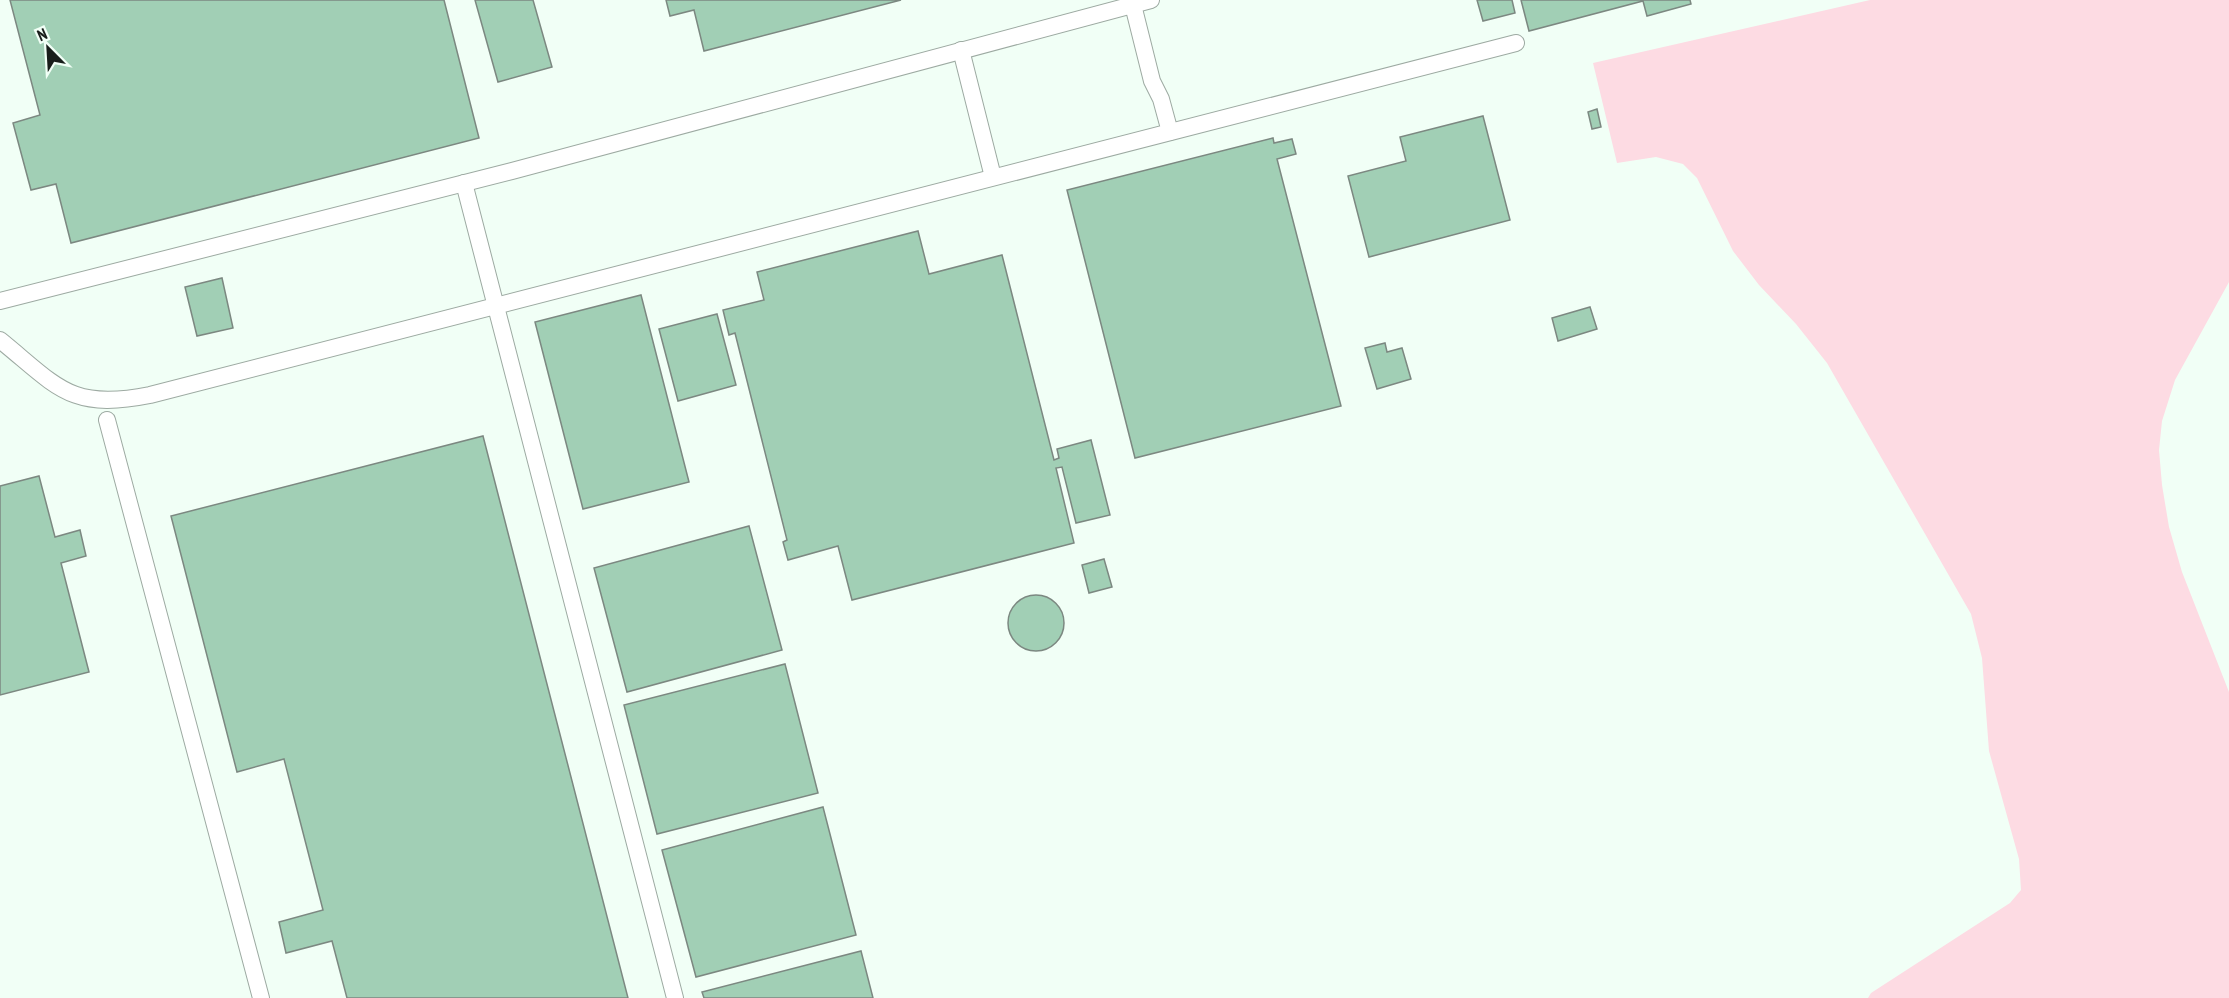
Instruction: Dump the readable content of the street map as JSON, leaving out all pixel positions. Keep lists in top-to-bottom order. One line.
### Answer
{"north":"top left"}
